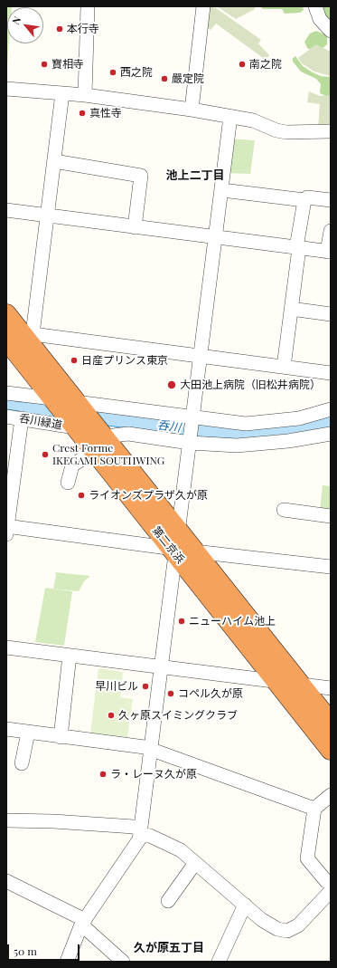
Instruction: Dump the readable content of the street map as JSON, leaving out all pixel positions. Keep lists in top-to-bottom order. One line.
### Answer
{"streets":{"highway":["第二京浜"],"street":["呑川緑道"]},"crossings":[["呑川緑道","第二京浜"]],"districts":["池上二丁目","久が原五丁目"],"water":["呑川"],"places":["本行寺","寶相寺","南之院","西之院","嚴定院","真性寺","日産プリンス東京","大田池上病院（旧松井病院）","Crest Forme IKEGAMI SOUTHWING","ライオンズプラザ久が原","ニューハイム池上","早川ビル","コペル久が原","久ヶ原スイミングクラブ","ラ・レーヌ久が原"],"scale_bar":"50 m","north":"top left"}
